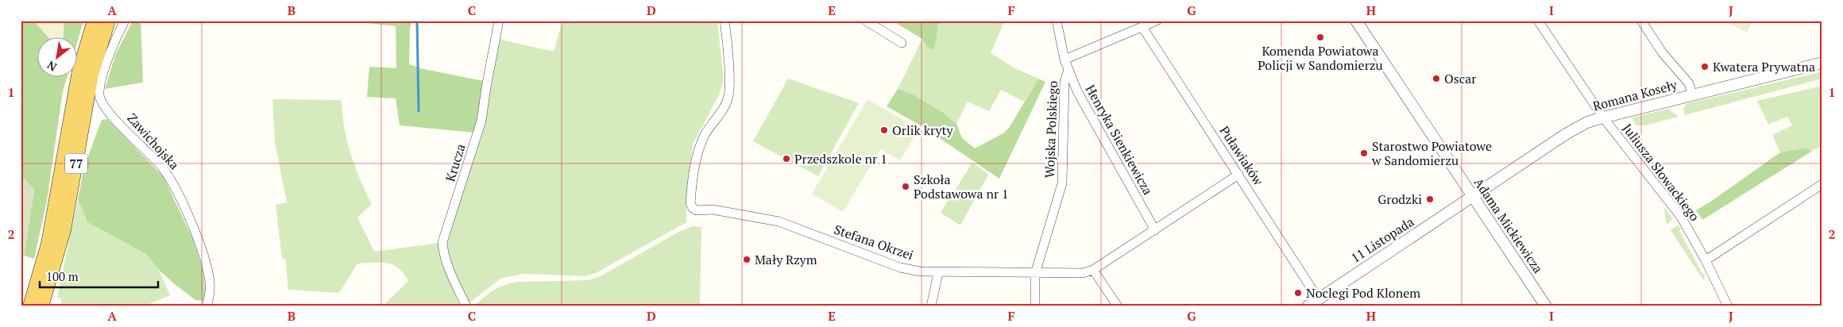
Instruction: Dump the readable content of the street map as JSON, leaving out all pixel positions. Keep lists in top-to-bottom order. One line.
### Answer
{"streets":{"main road":["77"],"street":["Romana Koseły","Wojska Polskiego","Henryka Sienkiewicza","Zawichojska","Puławiaków","Krucza","Juliusza Słowackiego","Adama Mickiewicza","11 Listopada","Stefana Okrzei"]},"crossings":[["Romana Koseły","Juliusza Słowackiego"],["Romana Koseły","Adama Mickiewicza"],["Romana Koseły","11 Listopada"],["Wojska Polskiego","Henryka Sienkiewicza"],["Wojska Polskiego","Stefana Okrzei"],["Puławiaków","11 Listopada"],["Adama Mickiewicza","11 Listopada"]],"places":["Komenda Powiatowa Policji w Sandomierzu","Kwatera Prywatna","Oscar","Orlik kryty","Starostwo Powiatowe w Sandomierzu","Przedszkole nr 1","Szkoła Podstawowa nr 1","Grodzki","Mały Rzym","Noclegi Pod Klonem"],"scale_bar":"100 m","north":"bottom left","grid":{"columns":["A","B","C","D","E","F","G","H","I","J"],"rows":["1","2"]}}
